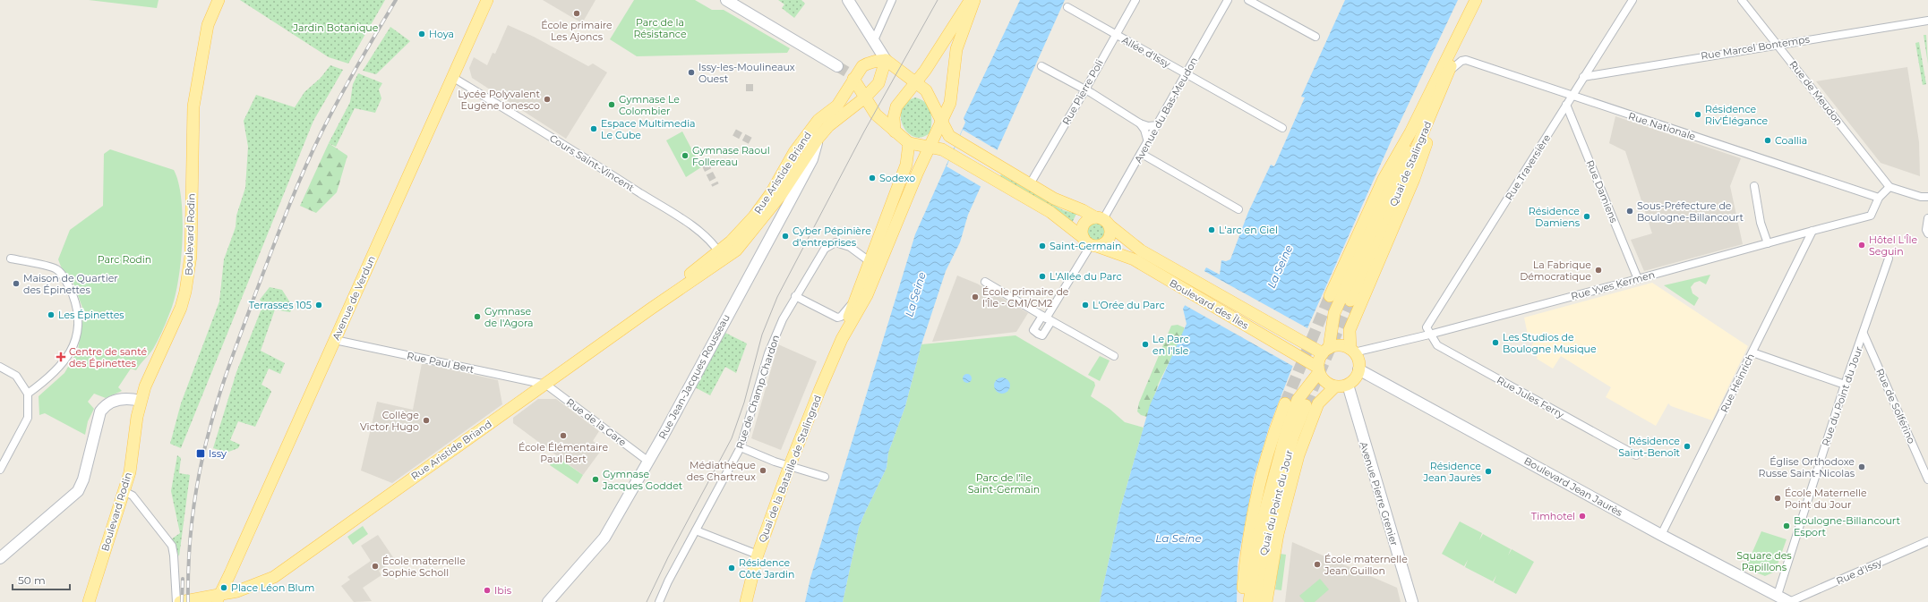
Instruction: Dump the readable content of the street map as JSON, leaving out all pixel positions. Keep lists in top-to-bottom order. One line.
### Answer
{"streets":{"main road":["Quai de Stalingrad","Rue Aristide Briand","Boulevard Rodin","Avenue de Verdun","Boulevard des Îles","Quai de la Bataille de Stalingrad","Quai du Point du Jour"],"street":["Rue Marcel Bontemps","Allée d'Issy","Rue Pierre Poli","Rue de Meudon","Avenue du Bas-Meudon","Rue Nationale","Cours Saint-Vincent","Rue Traversière","Rue Damiens","Rue Yves Kermen","Rue Paul Bert","Rue Jean-Jacques Rousseau","Rue Heinrich","Rue de Champ Chardon","Rue du Point du Jour","Rue Jules Ferry","Rue de Solférino","Rue de la Gare","Boulevard Jean Jaurès","Avenue Pierre Grenier","Rue d'Issy"]},"crossings":[["Rue Marcel Bontemps","Rue de Meudon"],["Rue Marcel Bontemps","Rue Traversière"],["Allée d'Issy","Rue Pierre Poli"],["Allée d'Issy","Avenue du Bas-Meudon"],["Rue Pierre Poli","Boulevard des Îles"],["Avenue du Bas-Meudon","Boulevard des Îles"],["Rue Nationale","Quai de Stalingrad"],["Rue Nationale","Rue Traversière"],["Rue Nationale","Rue Yves Kermen"],["Cours Saint-Vincent","Rue Aristide Briand"],["Cours Saint-Vincent","Avenue de Verdun"],["Rue Traversière","Rue Damiens"],["Rue Traversière","Rue Yves Kermen"],["Rue Traversière","Rue Jules Ferry"],["Rue Aristide Briand","Avenue de Verdun"],["Rue Aristide Briand","Rue Paul Bert"],["Rue Aristide Briand","Rue Jean-Jacques Rousseau"],["Rue Aristide Briand","Rue de la Gare"],["Rue Damiens","Rue Yves Kermen"],["Rue Yves Kermen","Boulevard des Îles"],["Rue Yves Kermen","Rue Heinrich"],["Rue Yves Kermen","Rue Jules Ferry"],["Rue Yves Kermen","Boulevard Jean Jaurès"],["Rue Yves Kermen","Avenue Pierre Grenier"],["Avenue de Verdun","Rue Paul Bert"],["Boulevard des Îles","Quai de la Bataille de Stalingrad"],["Boulevard des Îles","Boulevard Jean Jaurès"],["Boulevard des Îles","Avenue Pierre Grenier"],["Rue Paul Bert","Rue de la Gare"],["Rue Jean-Jacques Rousseau","Rue de la Gare"],["Rue Heinrich","Boulevard Jean Jaurès"],["Rue de Champ Chardon","Quai de la Bataille de Stalingrad"],["Rue du Point du Jour","Rue de Solférino"],["Rue du Point du Jour","Boulevard Jean Jaurès"],["Rue du Point du Jour","Rue d'Issy"],["Boulevard Jean Jaurès","Avenue Pierre Grenier"],["Boulevard Jean Jaurès","Rue d'Issy"]],"water":["La Seine"],"parks":["Parc de la Résistance","Jardin Botanique","Parc Rodin","Parc de l'île Saint-Germain","Square des Papillons"],"places":{"other":["École primaire Les Ajoncs","Hoya","Issy-les-Moulineaux Ouest","Lycée Polyvalent Eugène Ionesco","Gymnase Le Colombier","Résidence Riv'Élégance","Espace Multimedia Le Cube","Coallia","Gymnase Raoul Follereau","Sodexo","Sous-Préfecture de Boulogne-Billancourt","Résidence Damiens","L'arc en Ciel","Cyber Pépinière d'entreprises","Hôtel L'Île Seguin","Saint-Germain","La Fabrique Démocratique","L'Allée du Parc","Maison de Quartier des Épinettes","École primaire de l'Île - CM1/CM2","Terrasses 105","L'Orée du Parc","Les Épinettes","Gymnase de l'Agora","Les Studios de Boulogne Musique","Le Parc en l'Isle","Collège Victor Hugo","École Élémentaire Paul Bert","Résidence Saint-Benoît","Église Orthodoxe Russe Saint-Nicolas","Médiathèque des Chartreux","Résidence Jean Jaurès","Gymnase Jacques Goddet","École Maternelle Point du Jour","Timhotel","Boulogne-Billancourt Esport","École maternelle Jean Guillon","École maternelle Sophie Scholl","Résidence Côté Jardin","Place Léon Blum","Ibis"],"health":["Centre de santé des Épinettes"],"transit":["Issy"]},"scale_bar":"50 m"}
